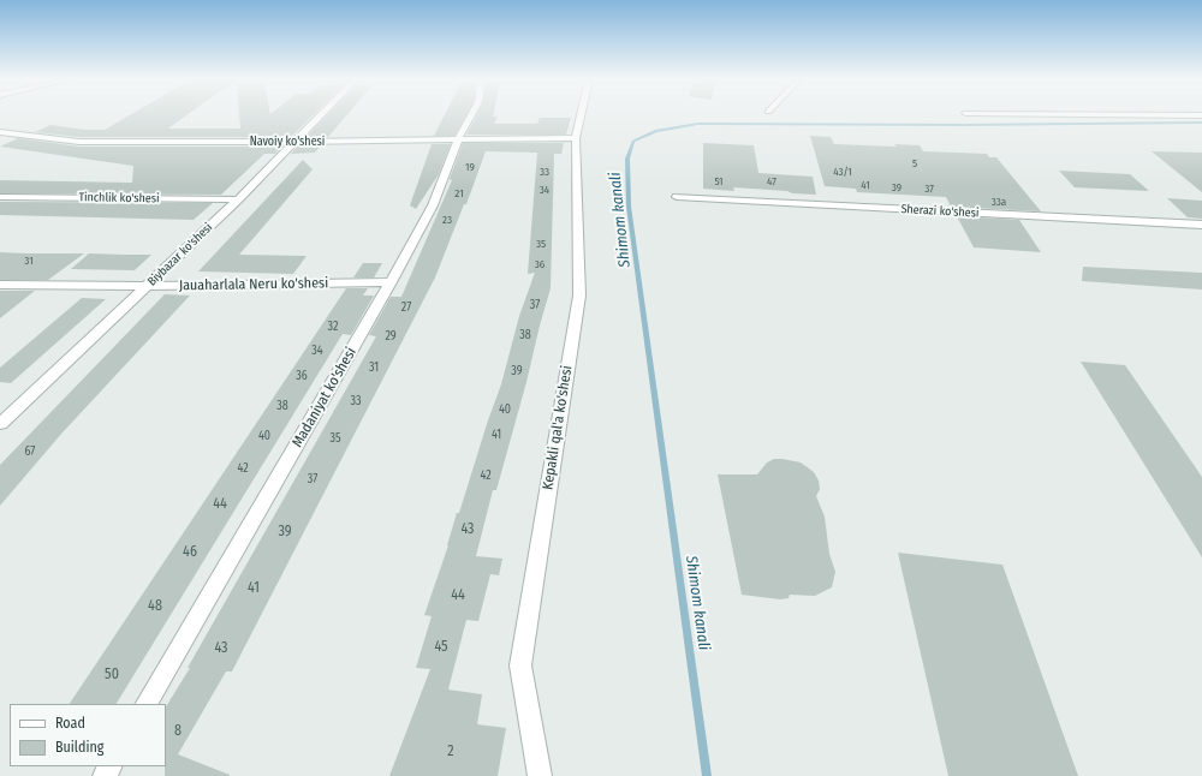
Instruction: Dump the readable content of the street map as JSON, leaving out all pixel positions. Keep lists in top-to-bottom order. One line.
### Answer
{"streets":{"street":["Navoiy ko'shesi","Tinchlik ko'shesi","Sherazi ko'shesi","Biybazar ko'shesi","Jauaharlala Neru ko'shesi","Madaniyat ko'shesi","Kepakli qal'a ko'shesi"]},"crossings":[["Navoiy ko'shesi","Biybazar ko'shesi"],["Navoiy ko'shesi","Madaniyat ko'shesi"],["Navoiy ko'shesi","Kepakli qal'a ko'shesi"],["Tinchlik ko'shesi","Biybazar ko'shesi"],["Biybazar ko'shesi","Jauaharlala Neru ko'shesi"],["Jauaharlala Neru ko'shesi","Madaniyat ko'shesi"]],"water":["Shimom kanali"],"house_numbers":["5","19","33","43/1","51","47","41","39","37","34","21","33a","23","35","31","36","37","27","32","38","29","34","31","39","36","33","38","40","41","40","35","67","42","42","37","44","43","39","46","41","44","48","45","43","50","8","2"],"legend":["Road","Building"]}
